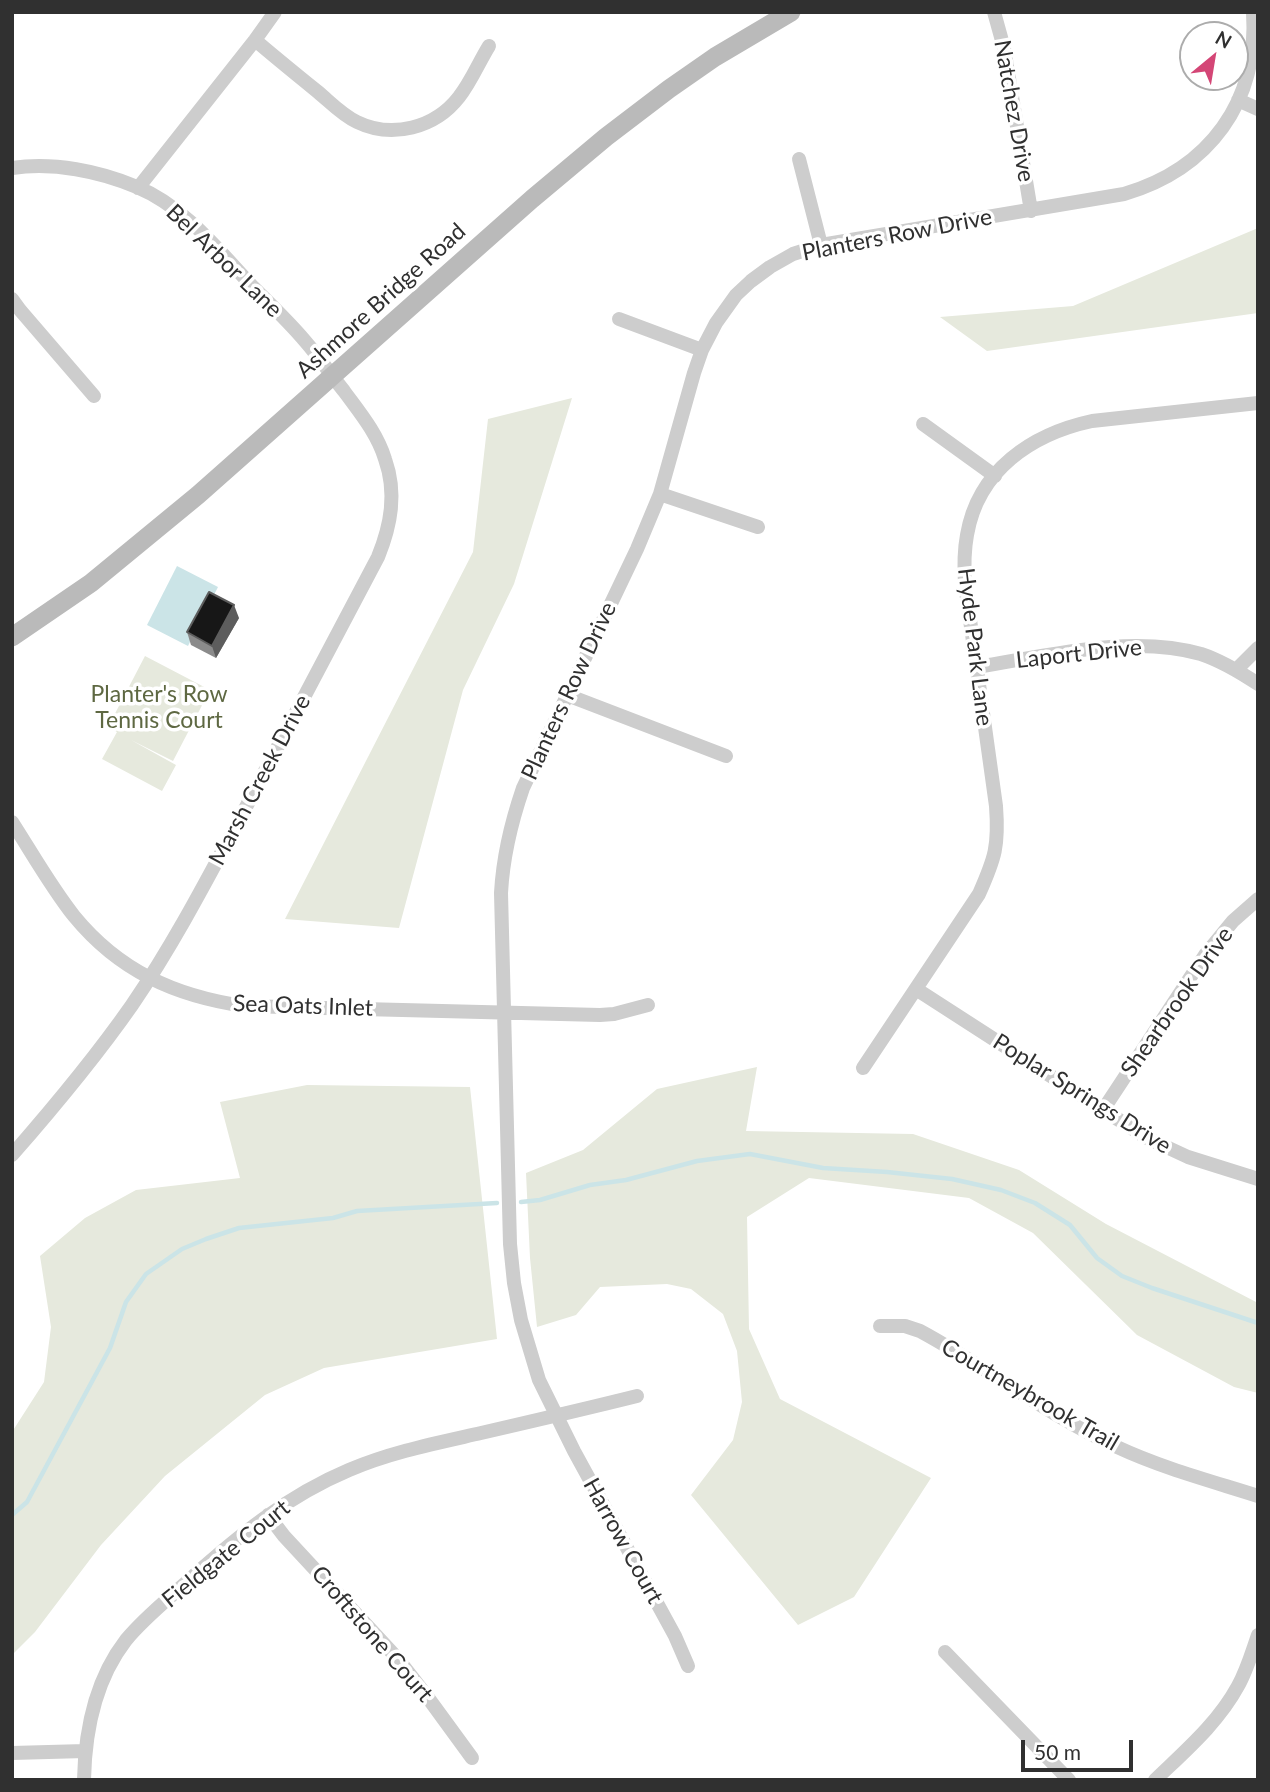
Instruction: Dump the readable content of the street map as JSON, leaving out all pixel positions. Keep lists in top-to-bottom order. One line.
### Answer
{"streets":{"main road":["Ashmore Bridge Road"],"street":["Natchez Drive","Planters Row Drive","Bel Arbor Lane","Hyde Park Lane","Laport Drive","Marsh Creek Drive","Shearbrook Drive","Sea Oats Inlet","Poplar Springs Drive","Courtneybrook Trail","Harrow Court","Fieldgate Court","Croftstone Court"]},"crossings":[["Natchez Drive","Planters Row Drive"],["Planters Row Drive","Sea Oats Inlet"],["Planters Row Drive","Harrow Court"],["Planters Row Drive","Fieldgate Court"],["Bel Arbor Lane","Ashmore Bridge Road"],["Bel Arbor Lane","Marsh Creek Drive"],["Ashmore Bridge Road","Marsh Creek Drive"],["Hyde Park Lane","Laport Drive"],["Hyde Park Lane","Poplar Springs Drive"],["Marsh Creek Drive","Sea Oats Inlet"],["Shearbrook Drive","Poplar Springs Drive"],["Harrow Court","Fieldgate Court"],["Fieldgate Court","Croftstone Court"]],"parks":["Planter's Row Tennis Court"],"scale_bar":"50 m","north":"top right"}
